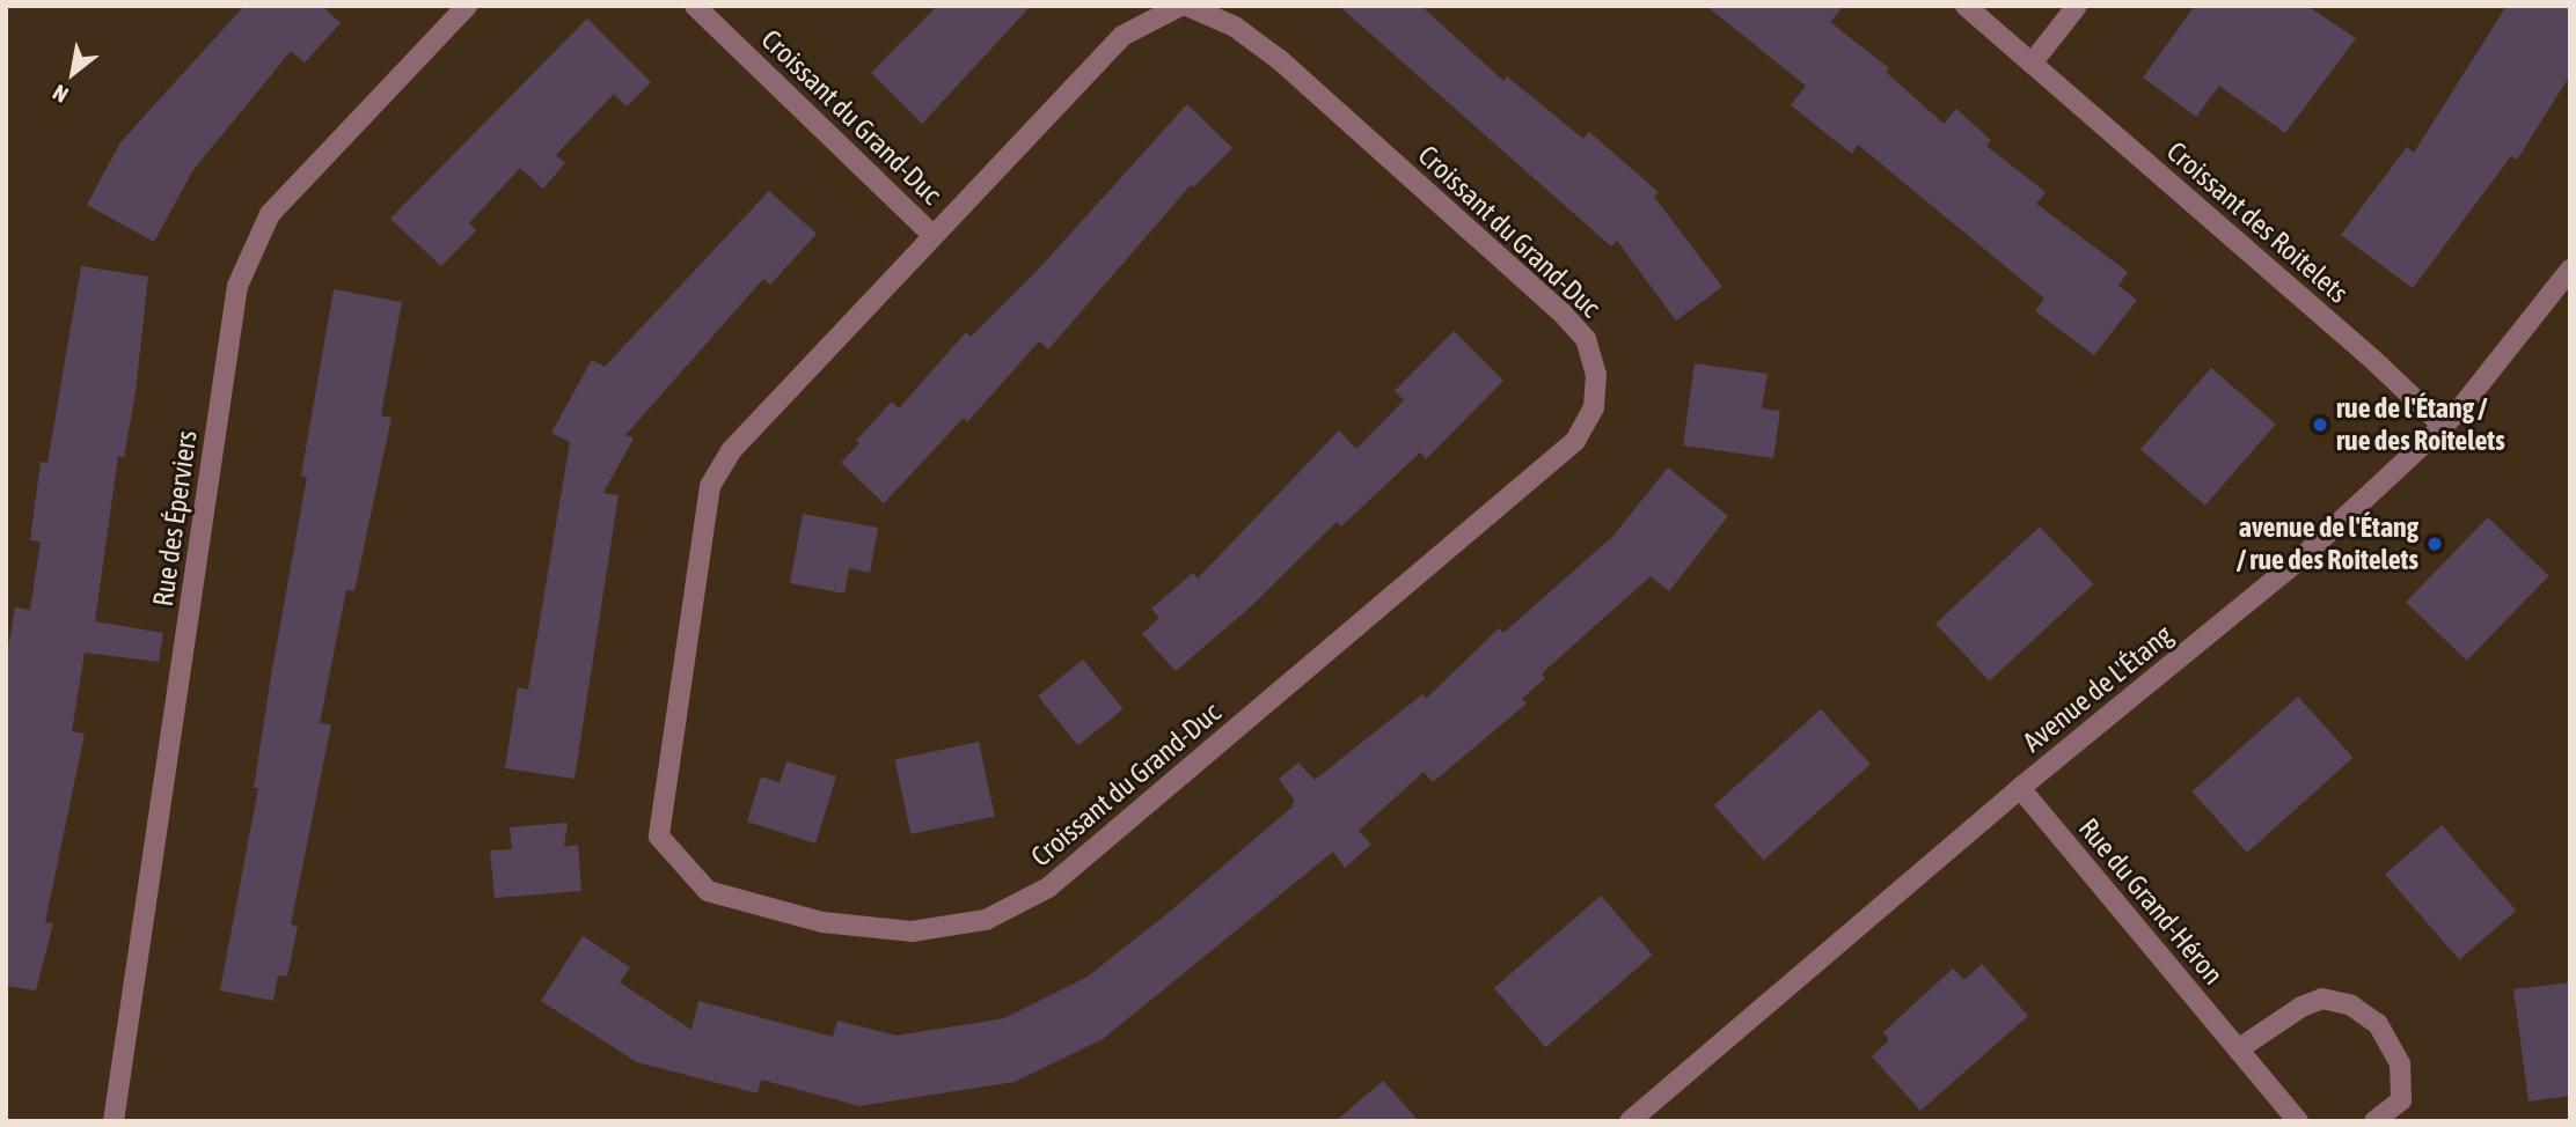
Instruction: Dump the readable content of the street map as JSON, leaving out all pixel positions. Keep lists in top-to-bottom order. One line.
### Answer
{"streets":{"street":["Croissant du Grand-Duc","Croissant des Roitelets","Rue des Éperviers","Avenue de L'Étang","Rue du Grand-Héron"]},"crossings":[["Croissant des Roitelets","Avenue de L'Étang"],["Avenue de L'Étang","Rue du Grand-Héron"]],"places":["rue de l'Étang / rue des Roitelets","avenue de l'Étang / rue des Roitelets"],"north":"bottom left"}
